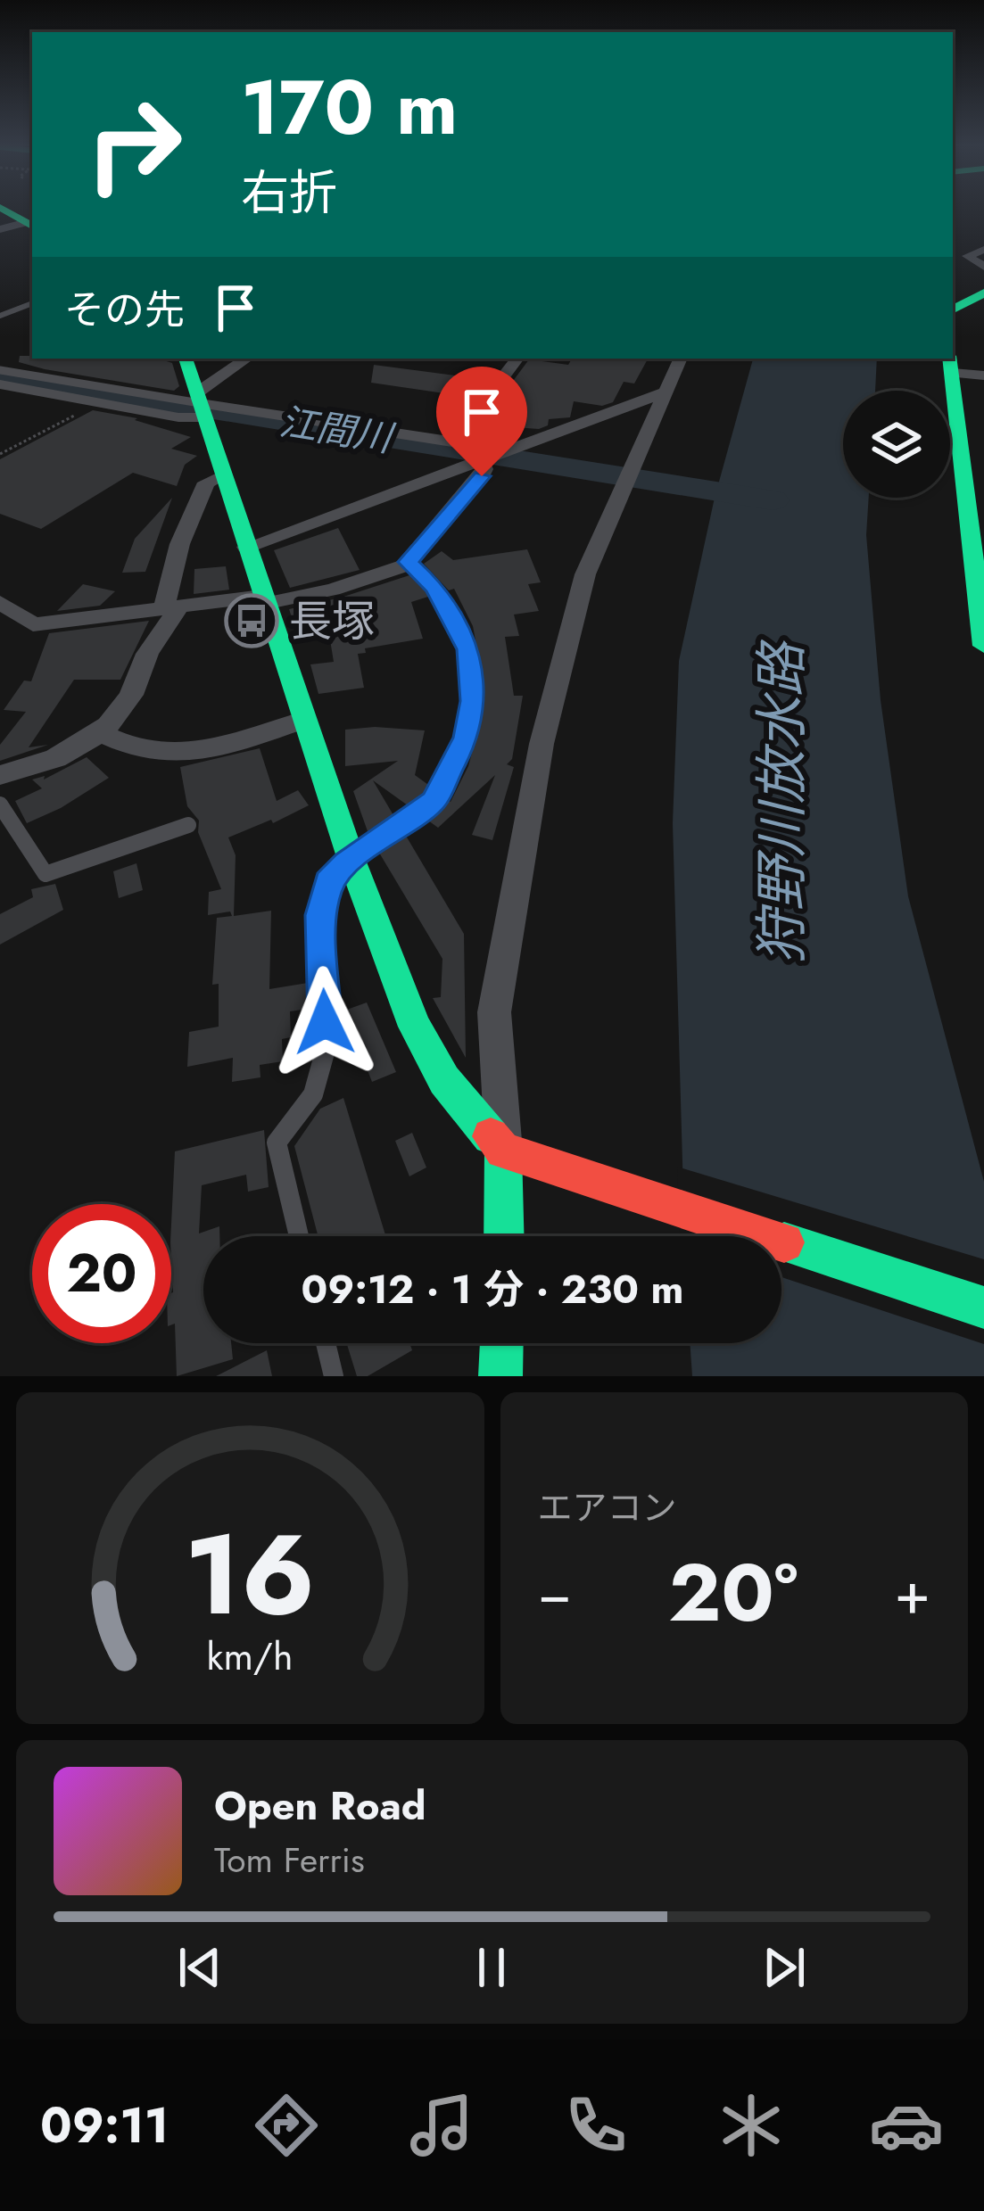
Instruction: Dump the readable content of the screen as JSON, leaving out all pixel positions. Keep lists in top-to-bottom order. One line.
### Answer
{"water":["江間川","狩野川放水路"],"places":{"bus stop":["長塚"]},"page":{"turn":["170 m","右折"],"then":"その先","limit":"20","trip":"09:12 · 1 分 · 230 m","tile":"エアコン","heat":["−","20°","+"],"song":["Open Road","Tom Ferris"],"tabs":"09:11","gauge":["16","km/h"]}}
